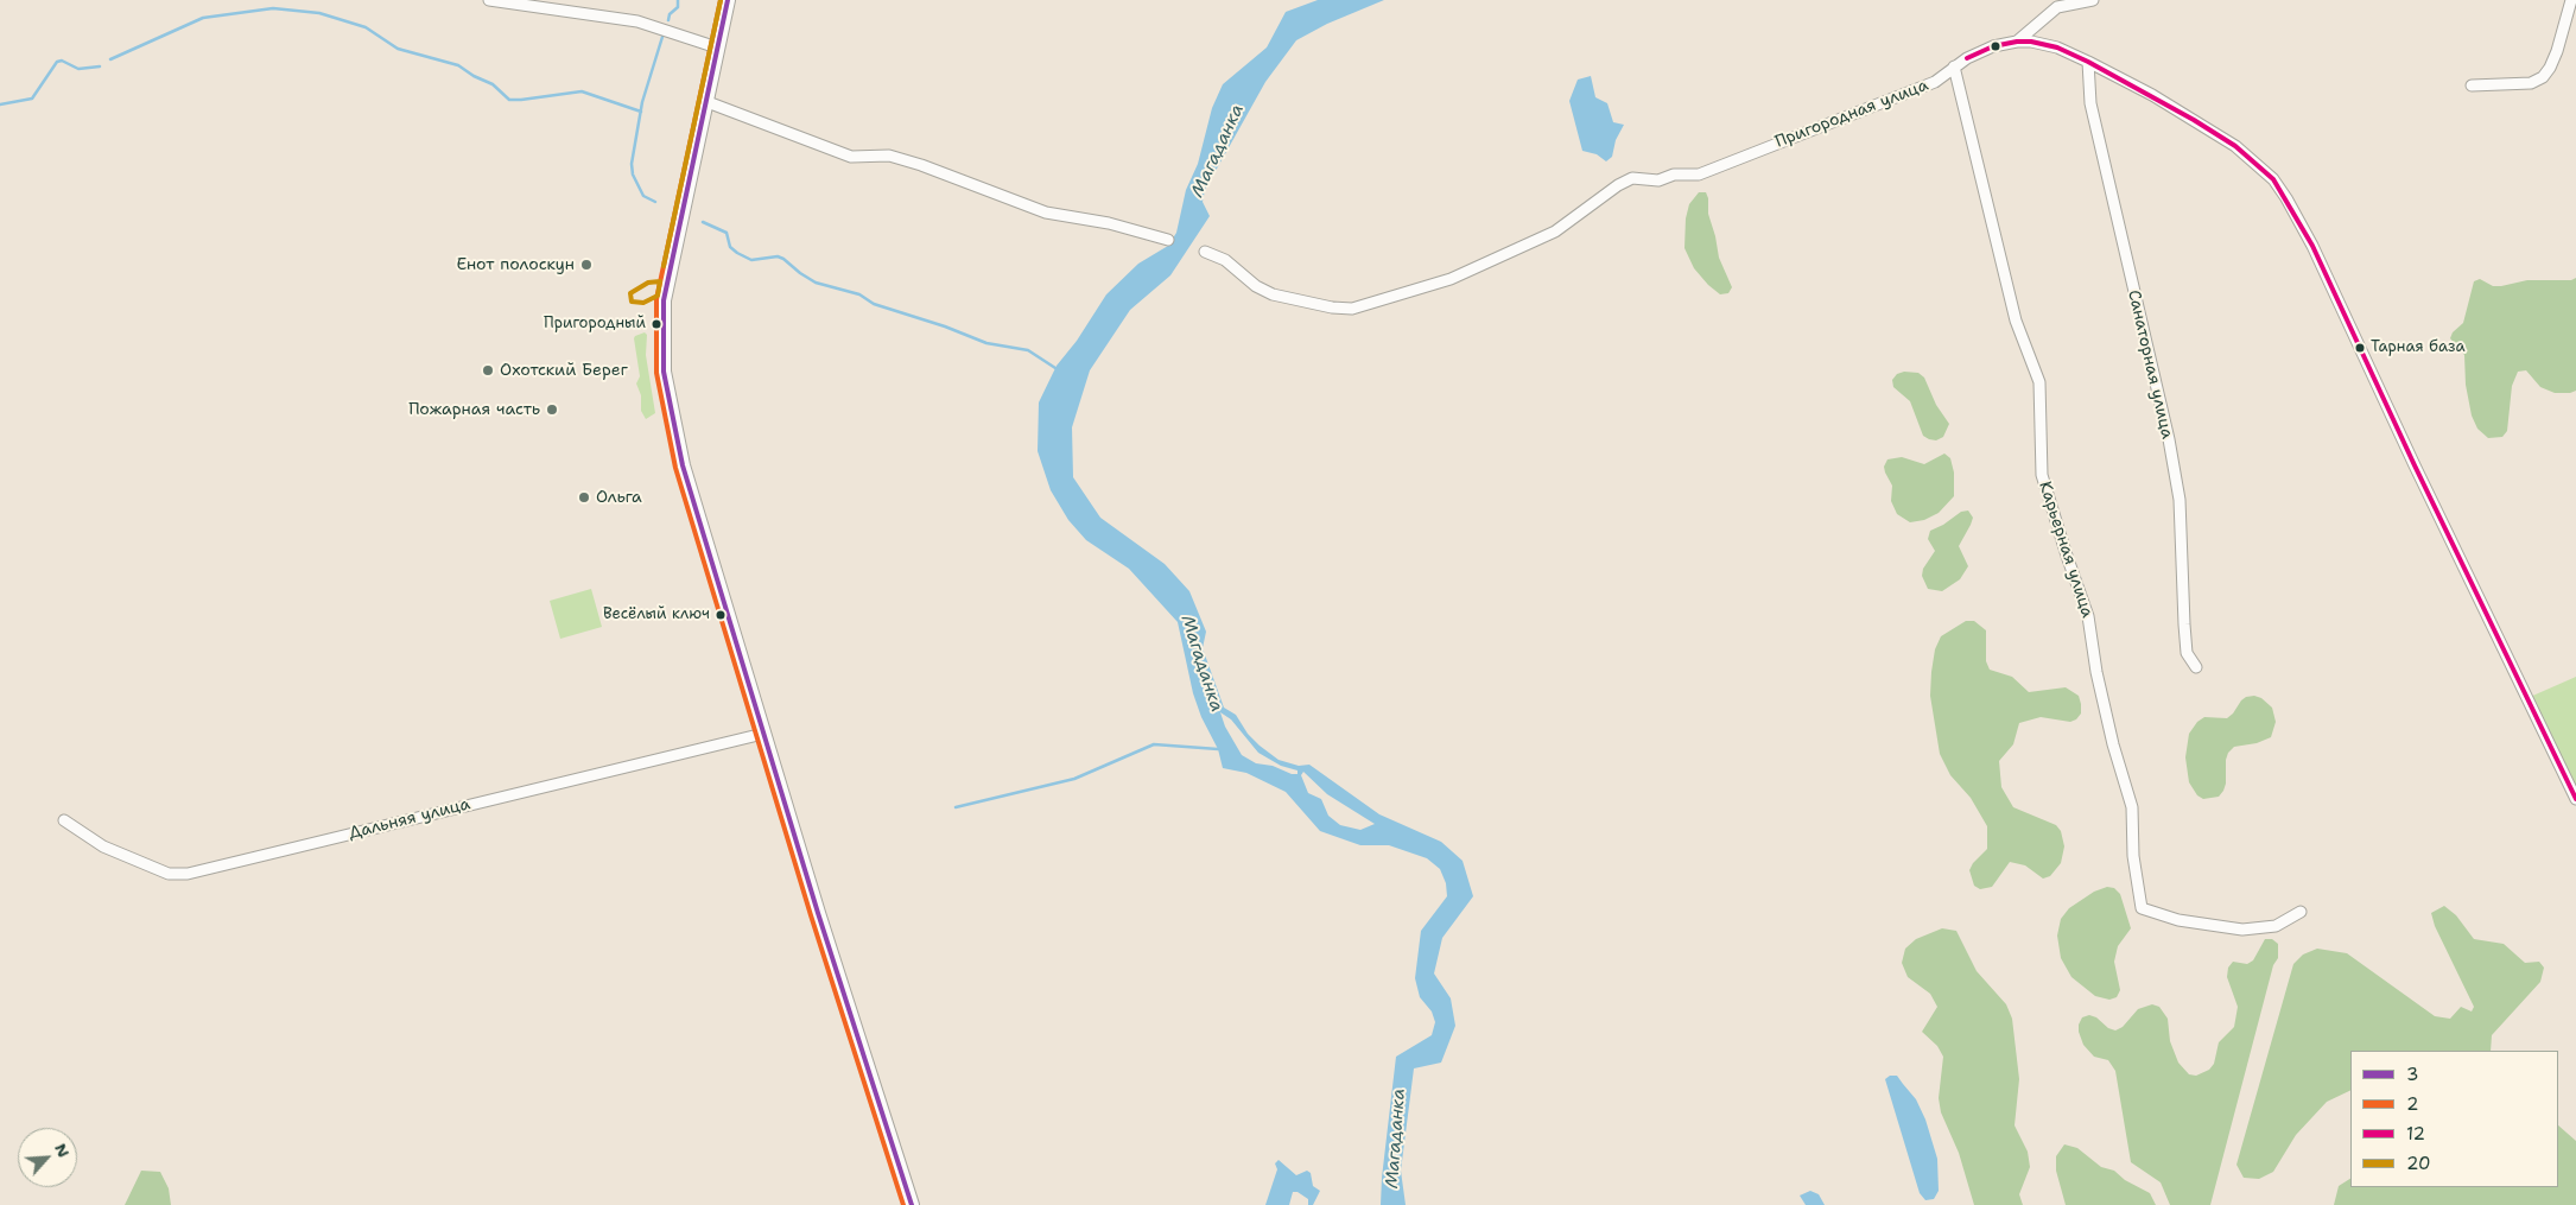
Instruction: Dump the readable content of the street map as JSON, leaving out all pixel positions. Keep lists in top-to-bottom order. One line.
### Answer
{"streets":{"street":["Пригородная улица","Санаторная улица","Карьерная улица","Дальняя улица"]},"crossings":[["Пригородная улица","Санаторная улица"],["Пригородная улица","Карьерная улица"]],"water":["Магаданка"],"places":["Енот полоскун","Пригородный","Тарная база","Охотский Берег","Пожарная часть","Ольга","Весёлый ключ"],"lines":["transit line 3","transit line 2","transit line 20","transit line 12"],"legend":["3","2","12","20"],"north":"top right"}
